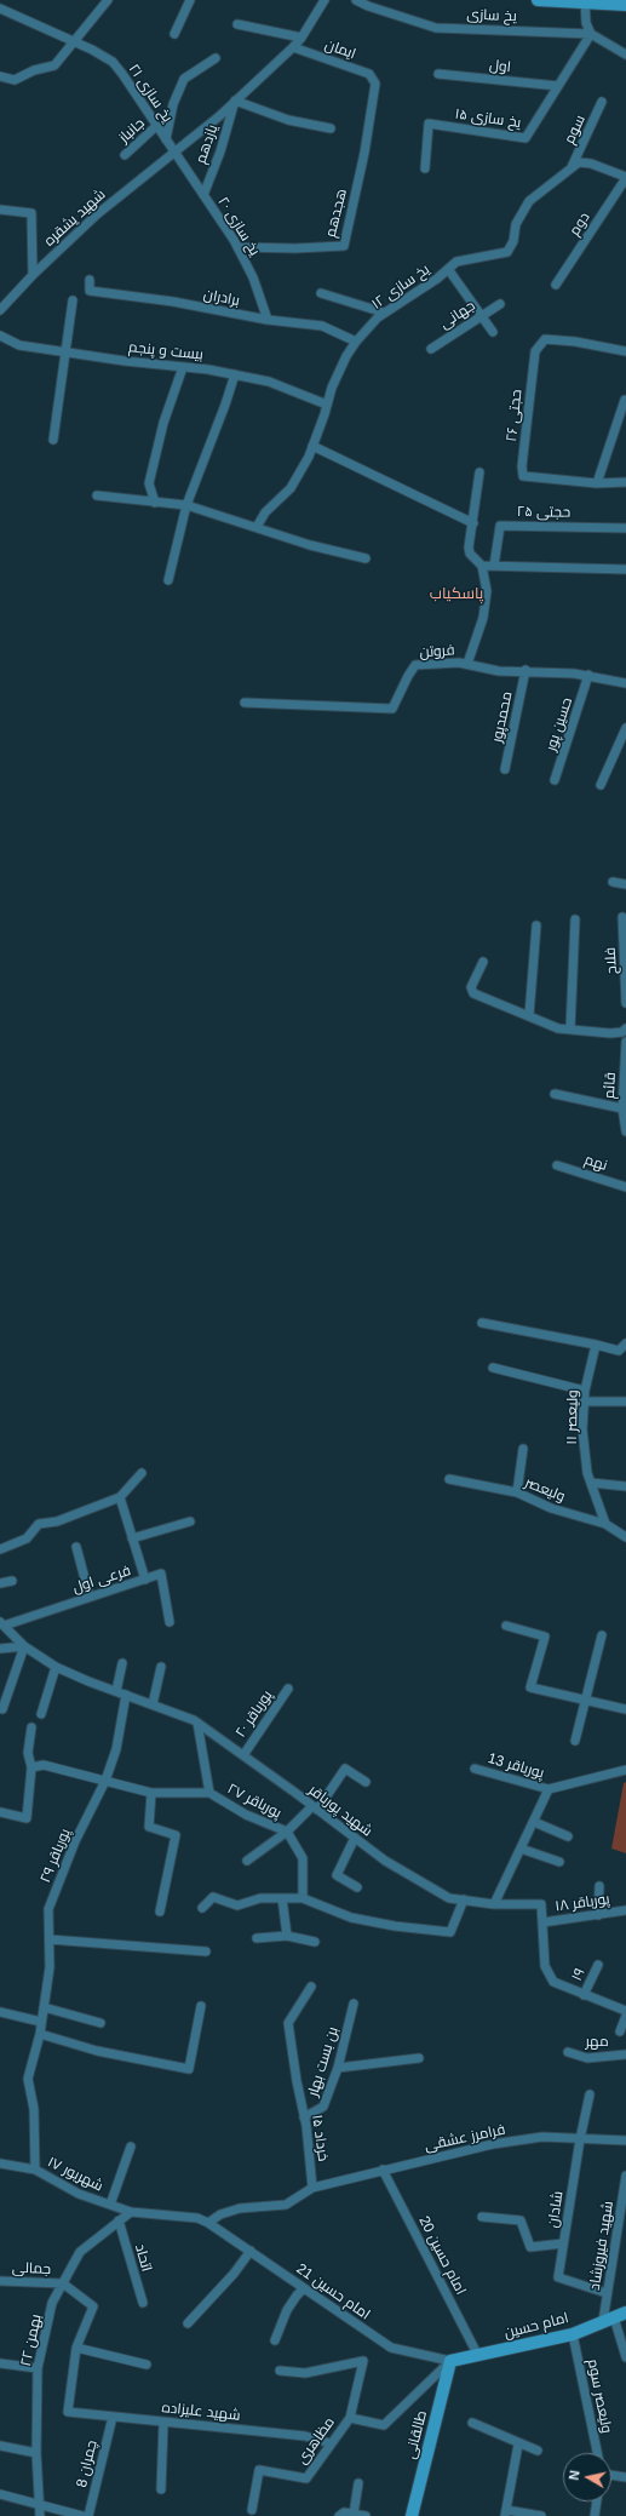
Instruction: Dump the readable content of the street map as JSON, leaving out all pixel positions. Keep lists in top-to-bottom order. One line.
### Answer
{"streets":{"street":["یخ سازی","ایمان","اول","یخ سازی ۲۱","یخ سازی ۱۵","سوم","جانباز","یازدهم","هجدهم","شهید یشقره","دوم","یخ سازی ۲۰","یخ سازی ۱۲","برادران","جهانی","بیست و پنجم","حجتی ۲۶","حجتی ۲۵","فروتن","محمدپور","حسین پور","فلاح","قائم","نهم","ولیعصر ۱۱","ولیعصر","فرعی اول","پورباقر ۲۰","پورباقر 13","پورباقر ۲۷","شهید پورباقر","پورباقر ۲۹","پورباقر ۱۸","۱۹","مهر","بن بست بهار","۱۵ خرداد","فرامرز عشقی","۱۷ شهریور","شادان","شهید فیروزشاد","امام حسین 20","اتحاد","جمالی","امام حسین 21","امام حسین","۲۲ بهمن","ولیعصر سوم","شهید علیزاده","طالقانی","مظاهری","چمران 8"]},"crossings":[["یخ سازی","یخ سازی ۱۵"],["ایمان","هجدهم"],["اول","یخ سازی ۱۵"],["یخ سازی ۲۱","جانباز"],["یخ سازی ۲۱","شهید یشقره"],["یخ سازی ۲۱","یخ سازی ۲۰"],["سوم","یخ سازی ۱۲"],["یازدهم","یخ سازی ۲۰"],["هجدهم","یخ سازی ۲۰"],["شهید یشقره","یخ سازی ۲۰"],["یخ سازی ۲۰","برادران"],["یخ سازی ۱۲","برادران"],["یخ سازی ۱۲","بیست و پنجم"],["فروتن","محمدپور"],["فروتن","حسین پور"],["ولیعصر ۱۱","ولیعصر"],["فرعی اول","شهید پورباقر"],["پورباقر ۲۰","شهید پورباقر"],["پورباقر ۲۷","شهید پورباقر"],["شهید پورباقر","پورباقر ۲۹"],["شهید پورباقر","پورباقر ۱۸"],["پورباقر ۲۹","۱۷ شهریور"],["بن بست بهار","۱۵ خرداد"],["۱۵ خرداد","فرامرز عشقی"],["فرامرز عشقی","شادان"],["فرامرز عشقی","امام حسین 20"],["۱۷ شهریور","امام حسین 21"],["۱۷ شهریور","۲۲ بهمن"],["شادان","شهید فیروزشاد"],["شهید فیروزشاد","امام حسین"],["امام حسین 20","امام حسین"],["اتحاد","۲۲ بهمن"],["جمالی","۲۲ بهمن"],["امام حسین 21","امام حسین"],["امام حسین 21","طالقانی"],["امام حسین","ولیعصر سوم"],["امام حسین","طالقانی"],["شهید علیزاده","مظاهری"],["شهید علیزاده","چمران 8"]],"districts":["پاسکیاب"],"north":"left"}
